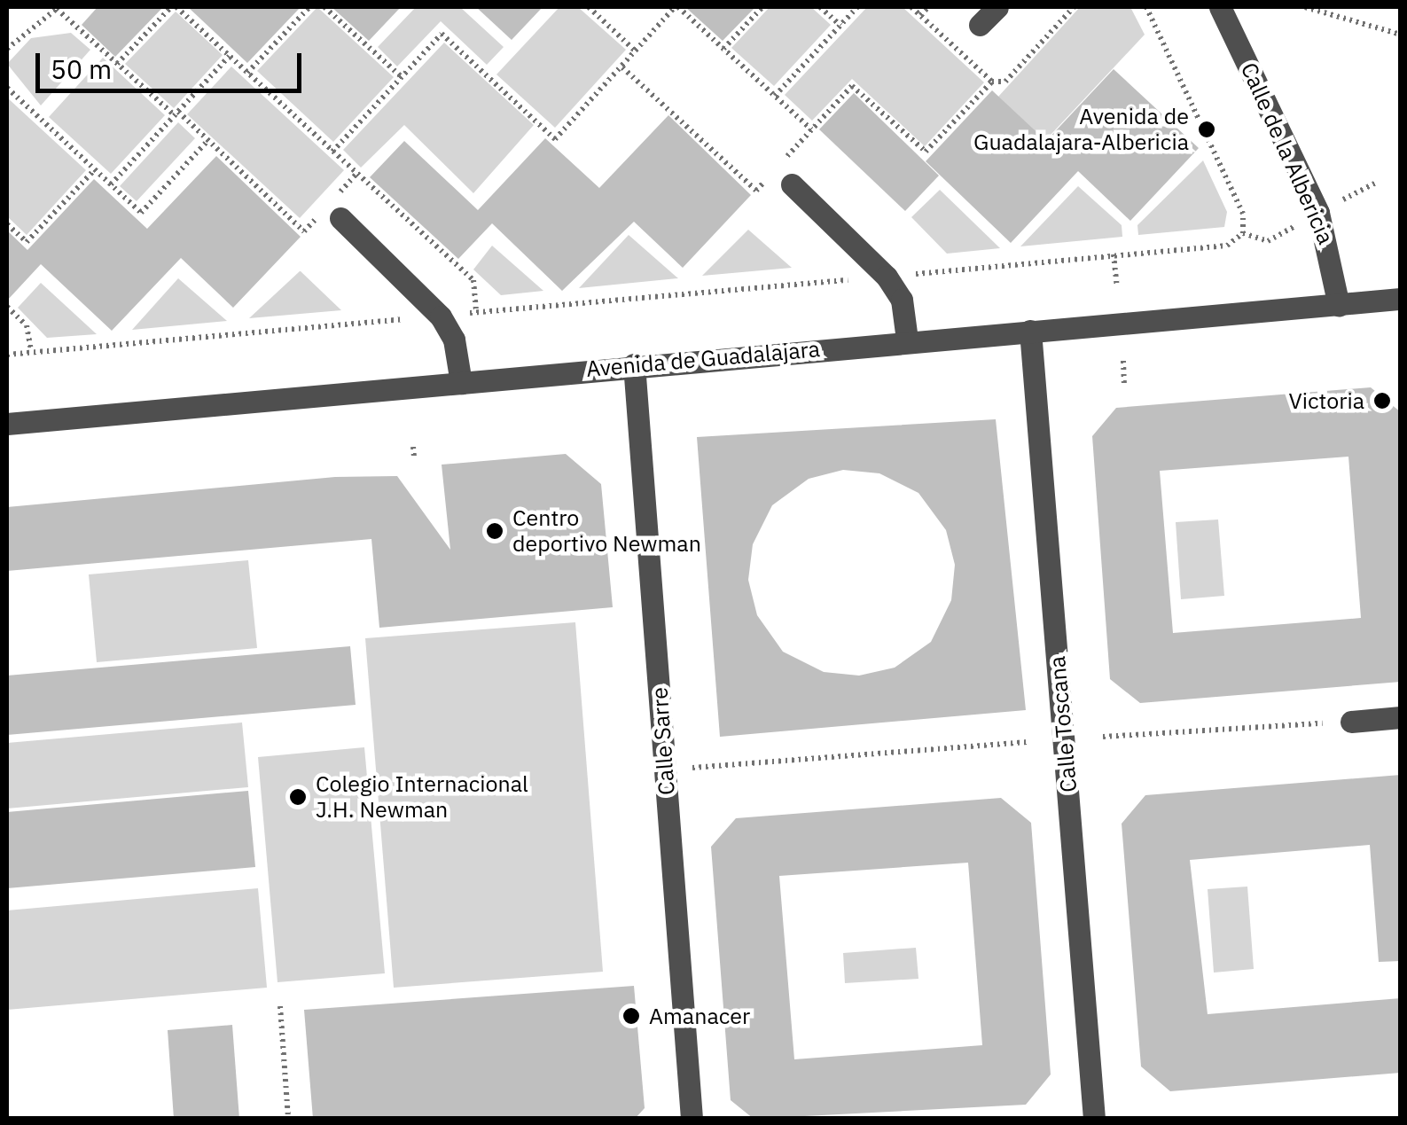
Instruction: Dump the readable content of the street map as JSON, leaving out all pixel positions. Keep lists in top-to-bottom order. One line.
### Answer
{"streets":{"street":["Calle de la Albericia","Avenida de Guadalajara","Calle Toscana","Calle Sarre"]},"crossings":[["Calle de la Albericia","Avenida de Guadalajara"],["Avenida de Guadalajara","Calle Toscana"],["Avenida de Guadalajara","Calle Sarre"]],"places":["Avenida de Guadalajara-Albericia","Victoria","Centro deportivo Newman","Colegio Internacional J.H. Newman","Amanacer"],"scale_bar":"50 m"}
